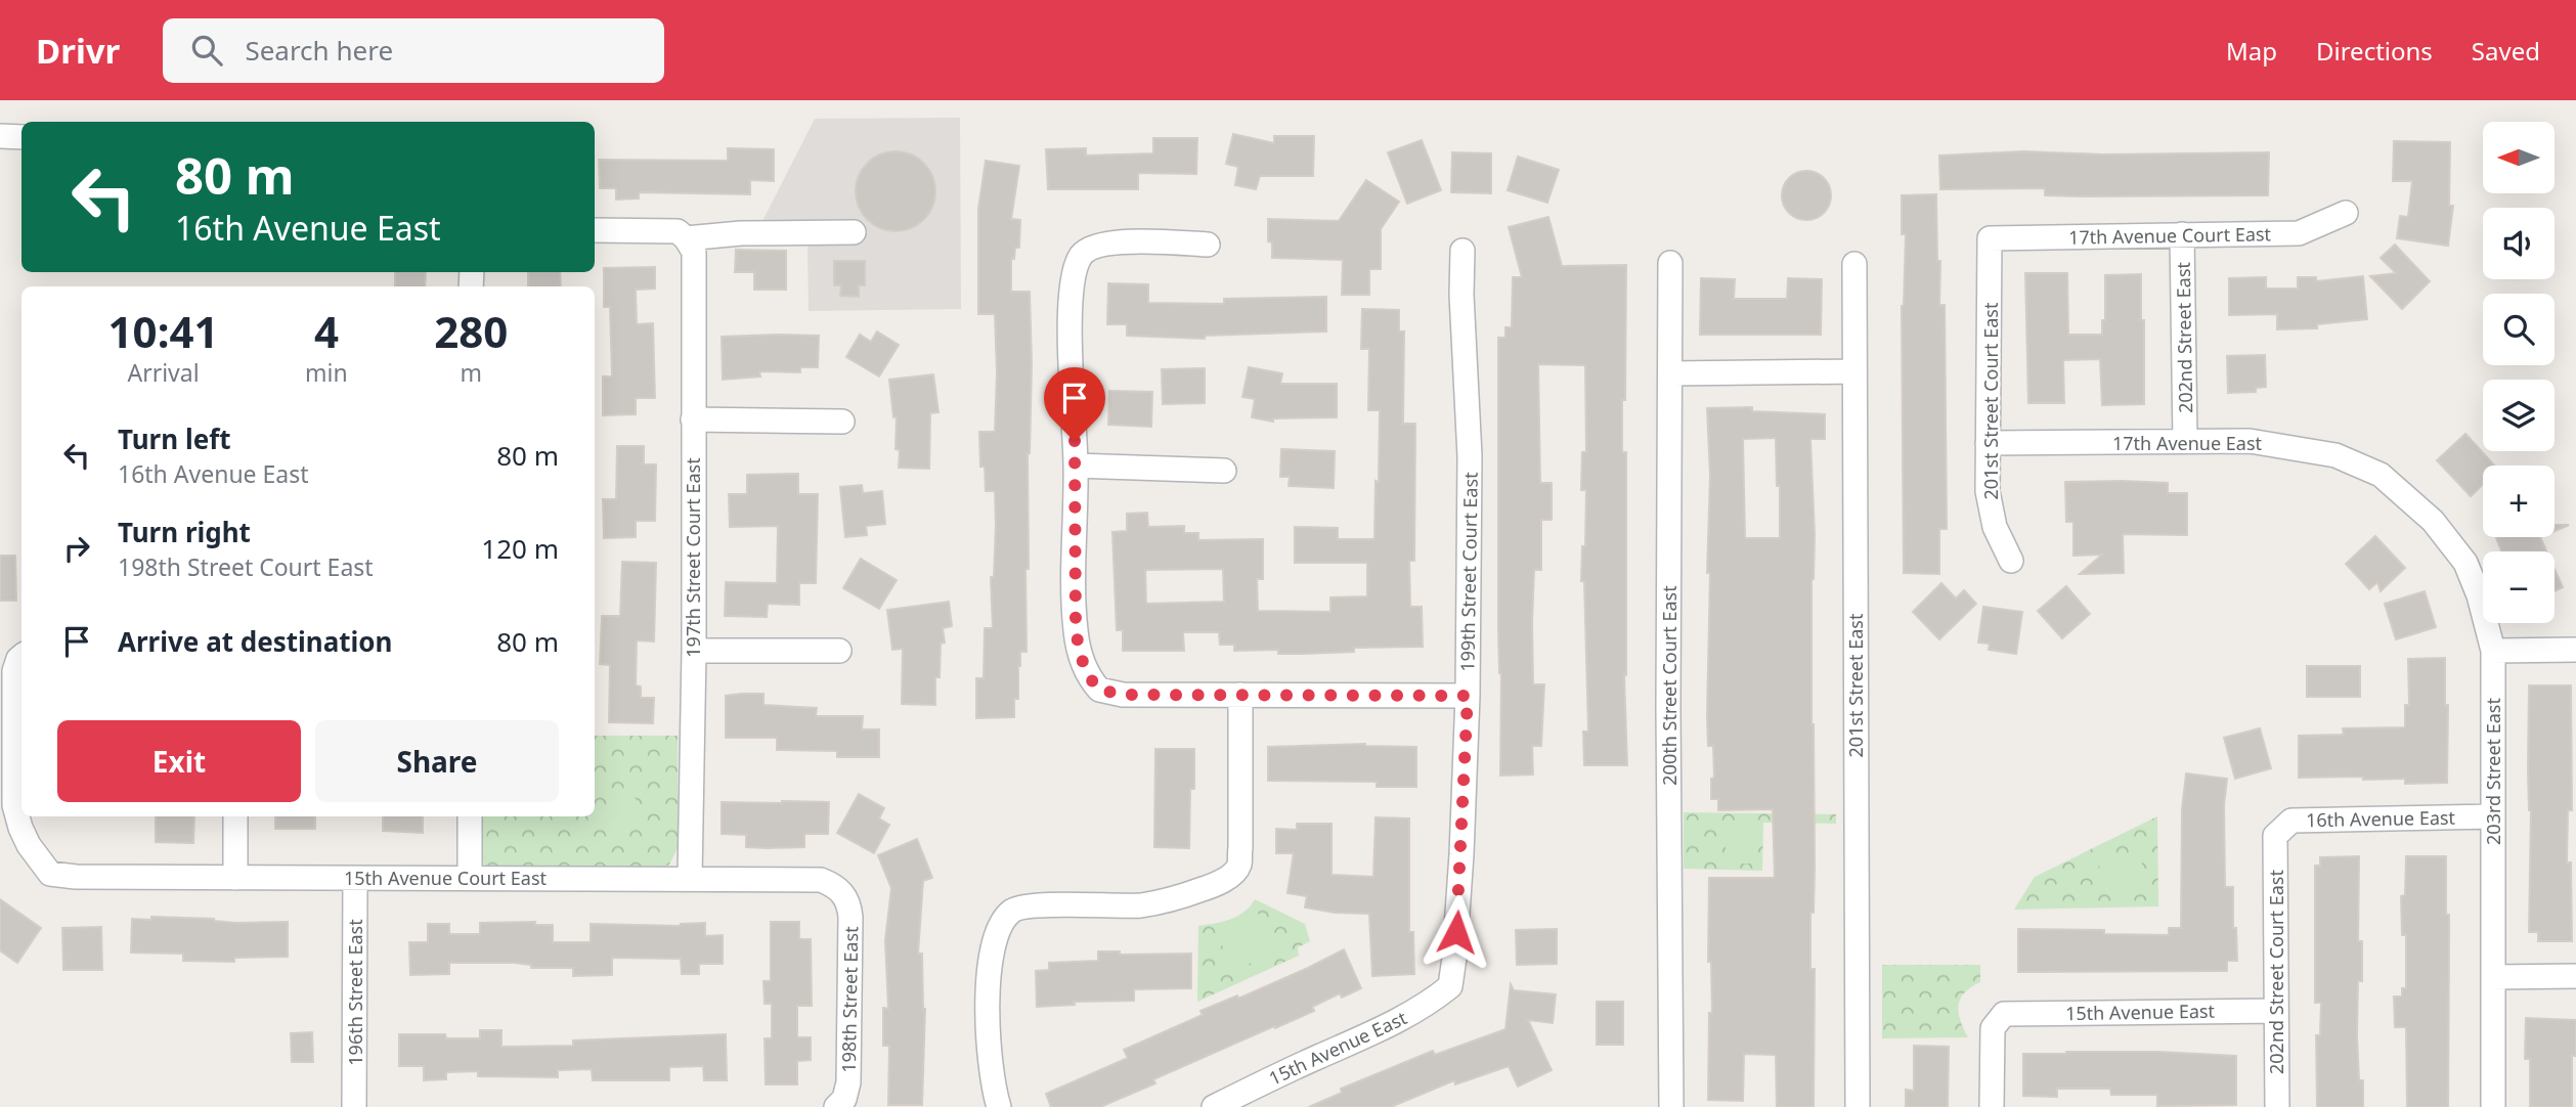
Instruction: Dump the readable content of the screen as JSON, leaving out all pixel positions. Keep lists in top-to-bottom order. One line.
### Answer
{"streets":{"street":["17th Avenue Court East","202nd Street East","201st Street Court East","17th Avenue East","197th Street Court East","199th Street Court East","200th Street Court East","201st Street East","203rd Street East","16th Avenue East","15th Avenue Court East","202nd Street Court East","196th Street East","198th Street East","15th Avenue East"]},"crossings":[["17th Avenue Court East","202nd Street East"],["17th Avenue Court East","201st Street Court East"],["202nd Street East","17th Avenue East"],["201st Street Court East","17th Avenue East"],["17th Avenue East","203rd Street East"],["197th Street Court East","15th Avenue Court East"],["199th Street Court East","15th Avenue East"],["203rd Street East","16th Avenue East"],["16th Avenue East","202nd Street Court East"],["15th Avenue Court East","196th Street East"],["15th Avenue Court East","198th Street East"],["202nd Street Court East","15th Avenue East"]],"north":"left","page":{"header":"Drivr","search":"Search here","nav":["Map","Directions","Saved"],"map_buttons":["+","−"],"turn":["80 m","16th Avenue East"],"eta":["10:41","Arrival","4","min","280","m"],"list":[{"name":"Turn left","note":"16th Avenue East","value":"80 m"},{"name":"Turn right","note":"198th Street Court East","value":"120 m"},{"name":"Arrive at destination","value":"80 m"}],"buttons":["Exit","Share"]}}
